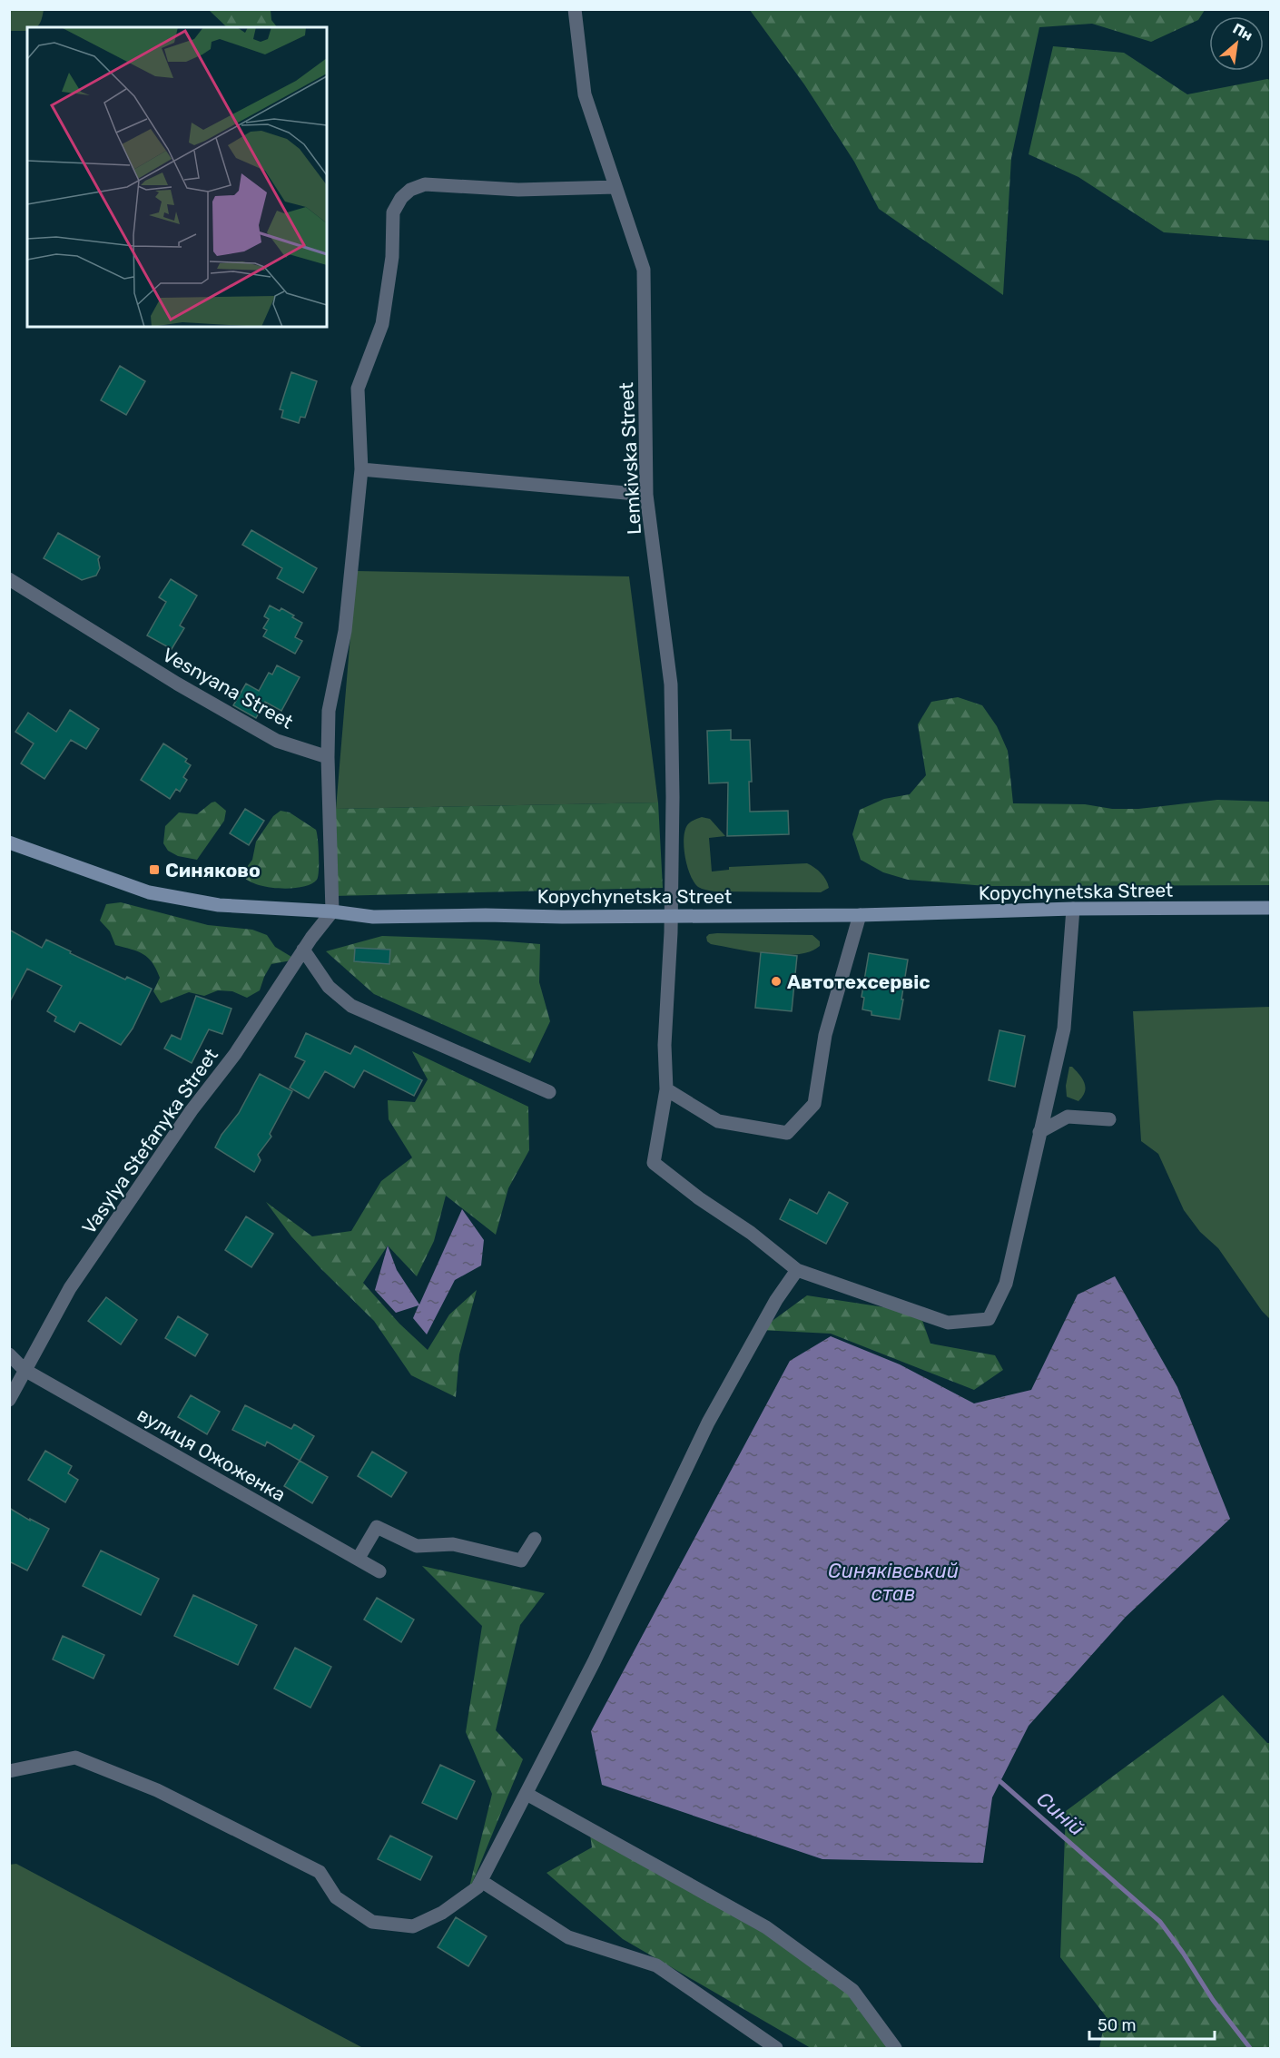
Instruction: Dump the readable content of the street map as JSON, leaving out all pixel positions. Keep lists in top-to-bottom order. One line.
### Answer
{"streets":{"main road":["Kopychynetska Street"],"street":["Lemkivska Street","Vesnyana Street","Vasylya Stefanyka Street","вулиця Ожоженка"]},"crossings":[["Lemkivska Street","Kopychynetska Street"],["Kopychynetska Street","Vasylya Stefanyka Street"],["Vasylya Stefanyka Street","вулиця Ожоженка"]],"water":["Синяківський став","Синій"],"places":{"transit":["Синяково"],"other":["Автотехсервіс"]},"scale_bar":"50 m","north":"top right"}
